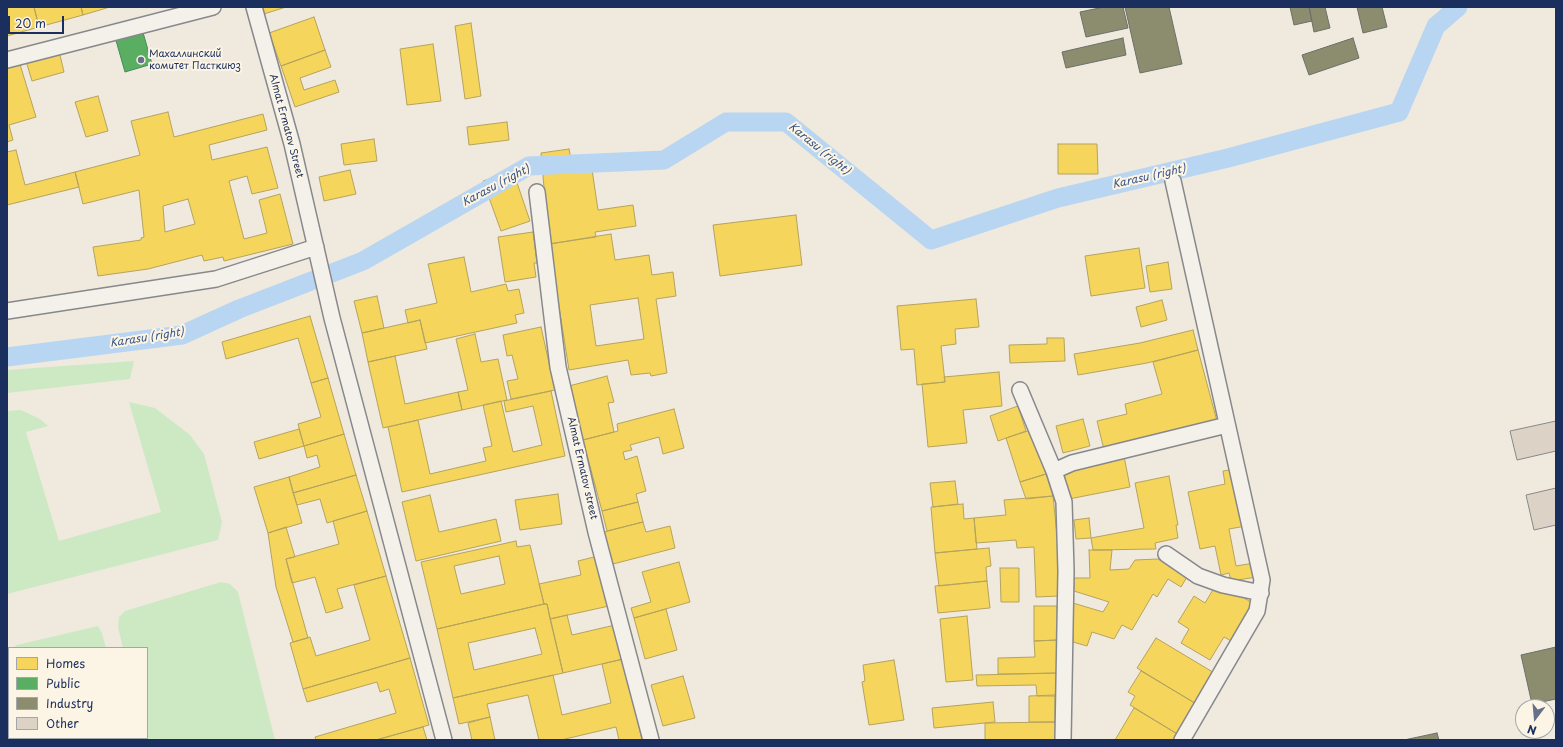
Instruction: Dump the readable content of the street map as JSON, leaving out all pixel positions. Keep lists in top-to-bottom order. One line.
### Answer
{"streets":{"street":["Almat Ermatov Street","Almat Ermatov street"]},"water":["Karasu (right)"],"places":["Махаллинский комитет Пасткиюз"],"legend":["Homes","Public","Industry","Other"],"scale_bar":"20 m","north":"bottom"}
